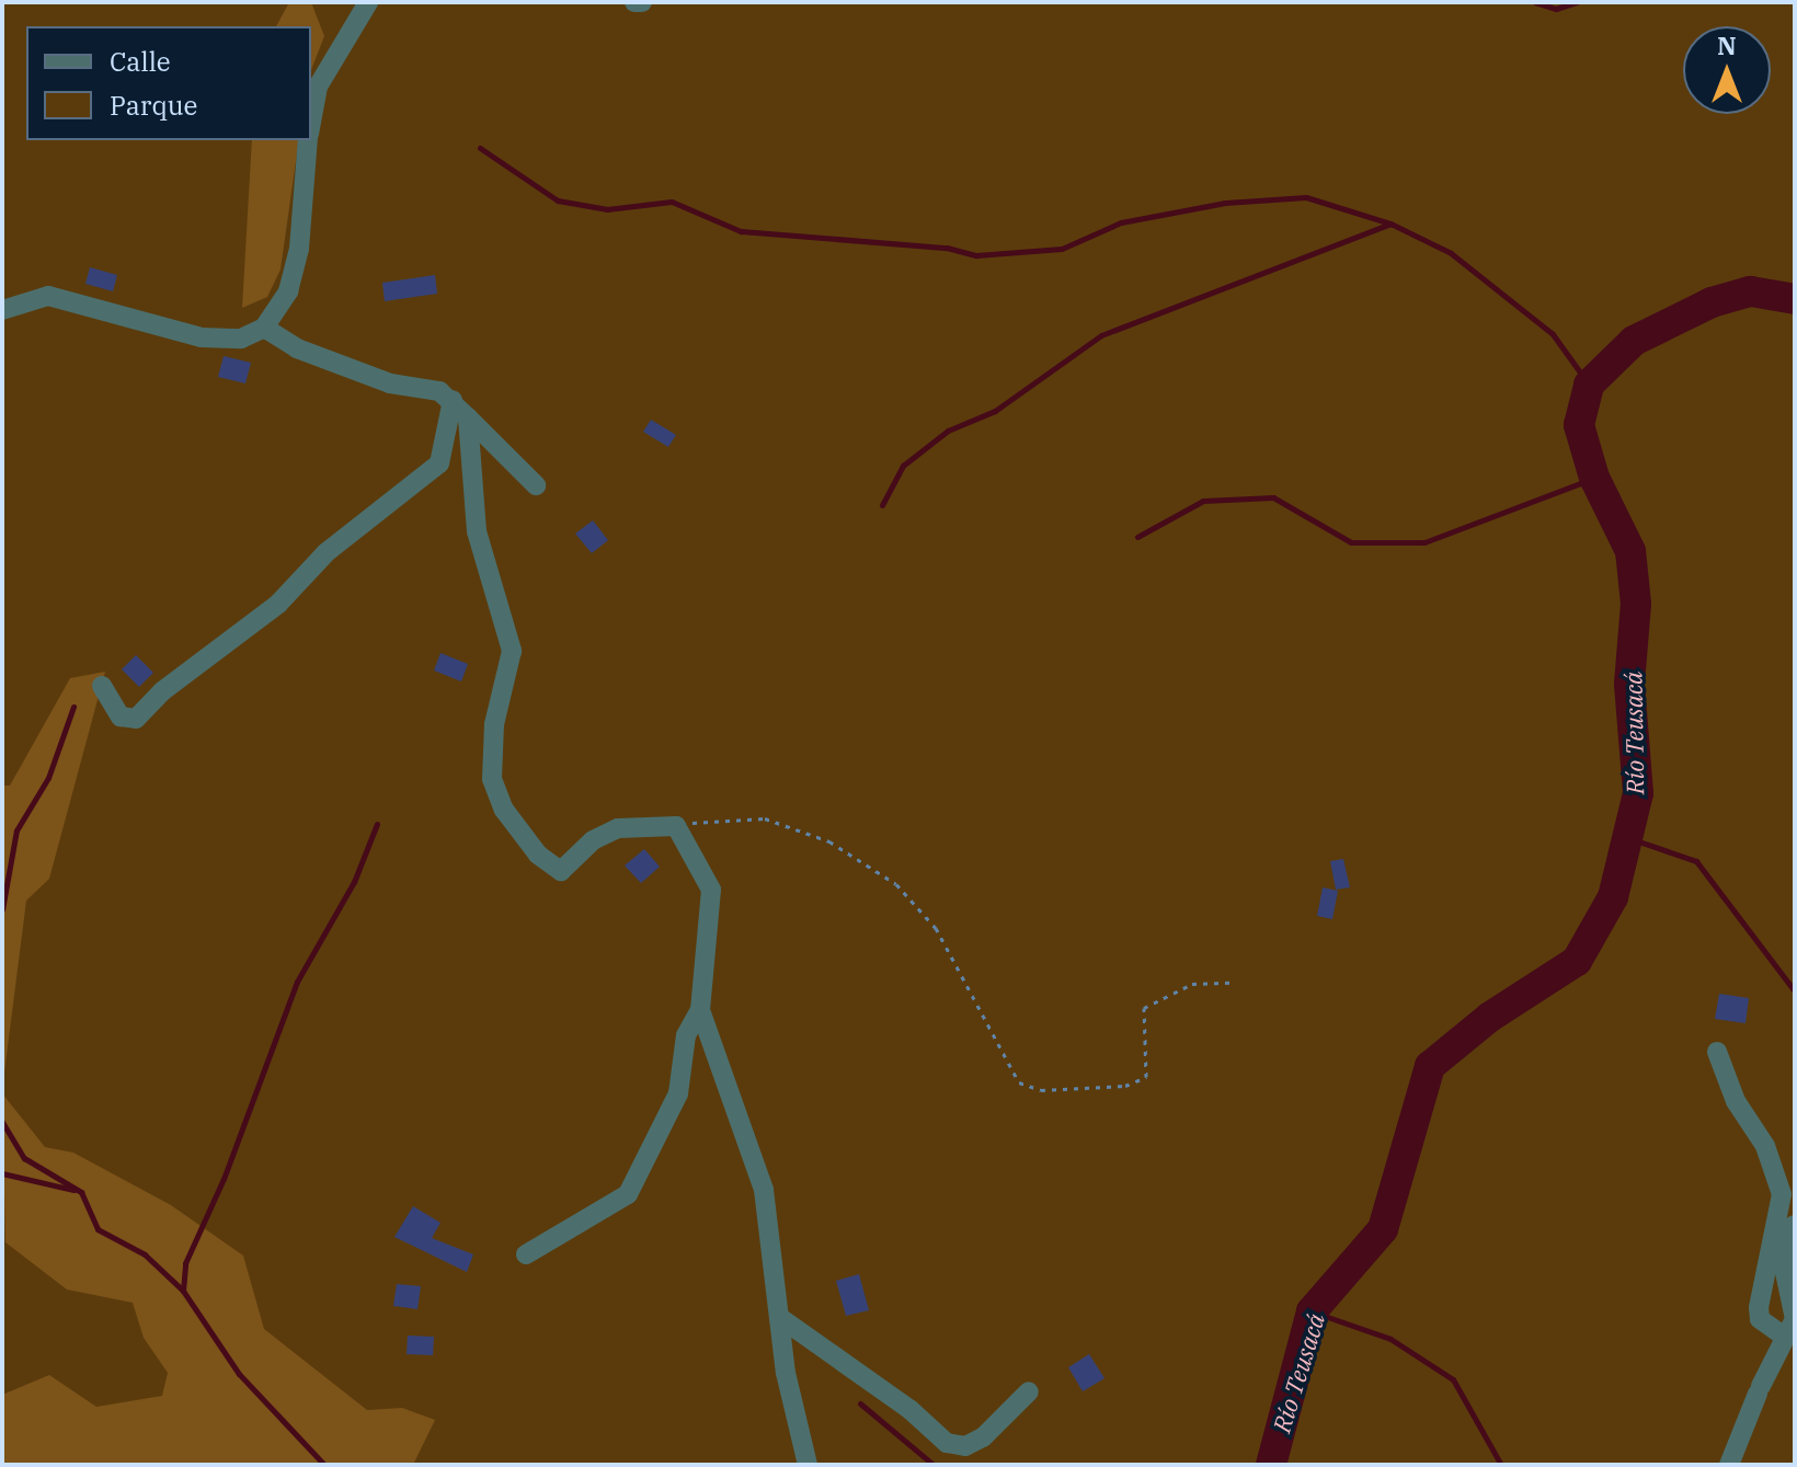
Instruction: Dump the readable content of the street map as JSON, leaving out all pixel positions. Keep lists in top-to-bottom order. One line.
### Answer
{"water":["Río Teusacá"],"legend":["Calle","Parque"],"north":"top"}
